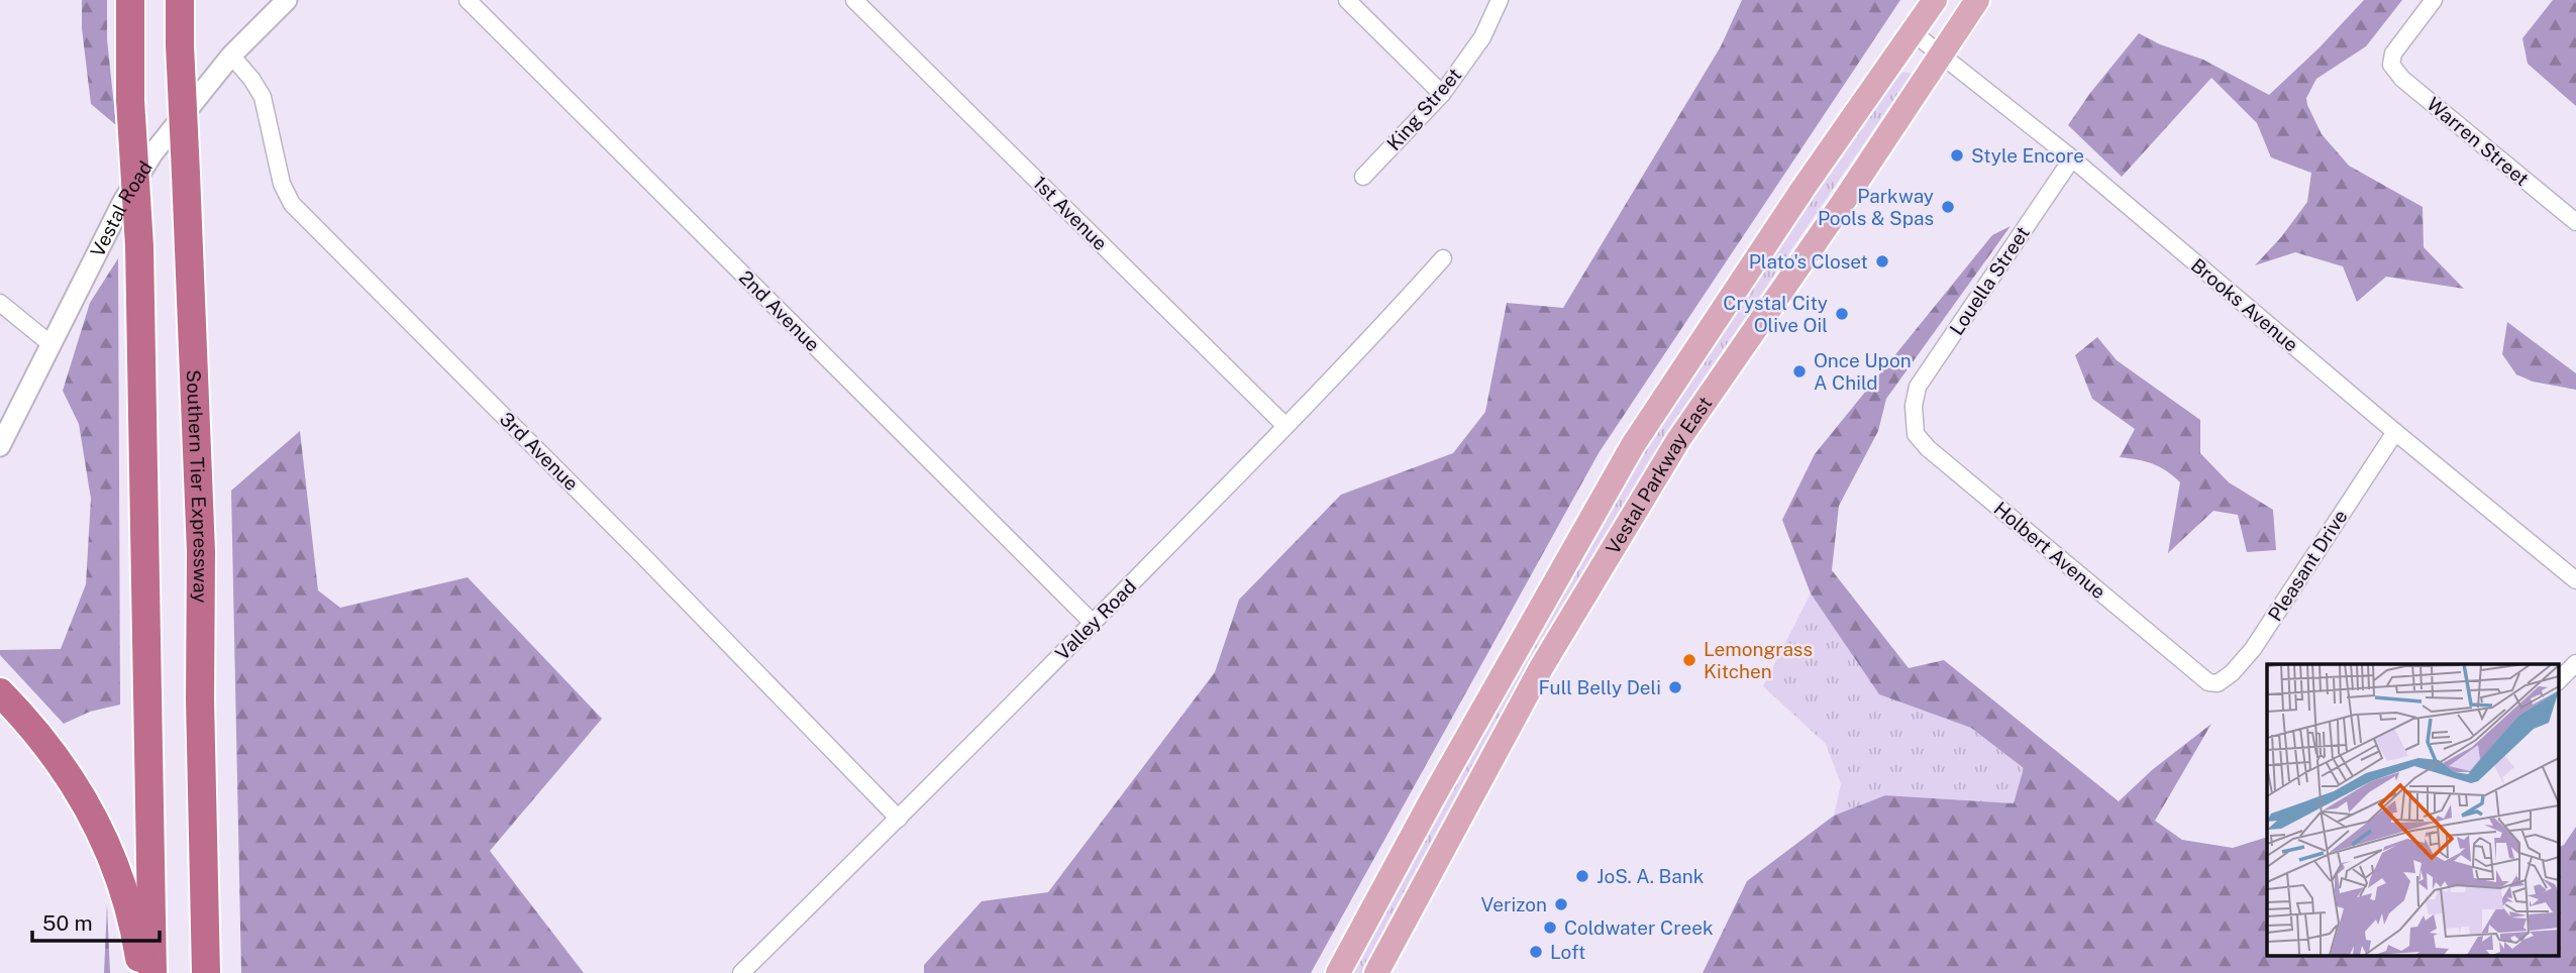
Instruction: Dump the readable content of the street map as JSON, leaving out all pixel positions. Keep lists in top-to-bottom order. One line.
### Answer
{"streets":{"highway":["Southern Tier Expressway"],"main road":["Vestal Parkway East"],"street":["King Street","Warren Street","Vestal Road","1st Avenue","Louella Street","Brooks Avenue","2nd Avenue","3rd Avenue","Holbert Avenue","Pleasant Drive","Valley Road"]},"crossings":[["Vestal Road","3rd Avenue"],["1st Avenue","Valley Road"],["Louella Street","Brooks Avenue"],["Louella Street","Holbert Avenue"],["Brooks Avenue","Vestal Parkway East"],["Brooks Avenue","Pleasant Drive"],["2nd Avenue","Valley Road"],["3rd Avenue","Valley Road"],["Holbert Avenue","Pleasant Drive"]],"places":["Style Encore","Parkway Pools & Spas","Plato's Closet","Crystal City Olive Oil","Once Upon A Child","Lemongrass Kitchen","Full Belly Deli","JoS. A. Bank","Verizon","Coldwater Creek","Loft"],"scale_bar":"50 m"}
